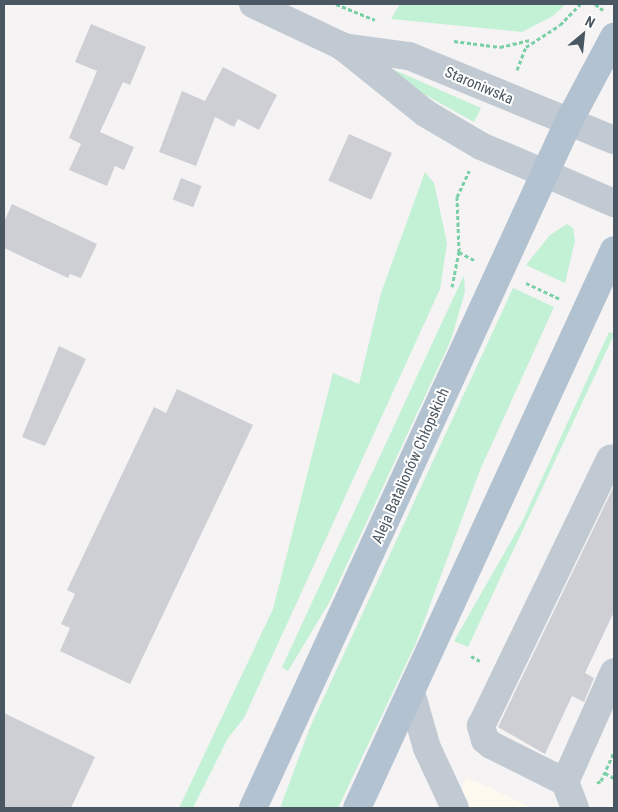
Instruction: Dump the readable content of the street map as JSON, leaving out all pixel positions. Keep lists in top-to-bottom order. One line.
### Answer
{"streets":{"main road":["Aleja Batalionów Chłopskich"],"street":["Staroniwska"]},"crossings":[["Staroniwska","Aleja Batalionów Chłopskich"]],"north":"top right"}
